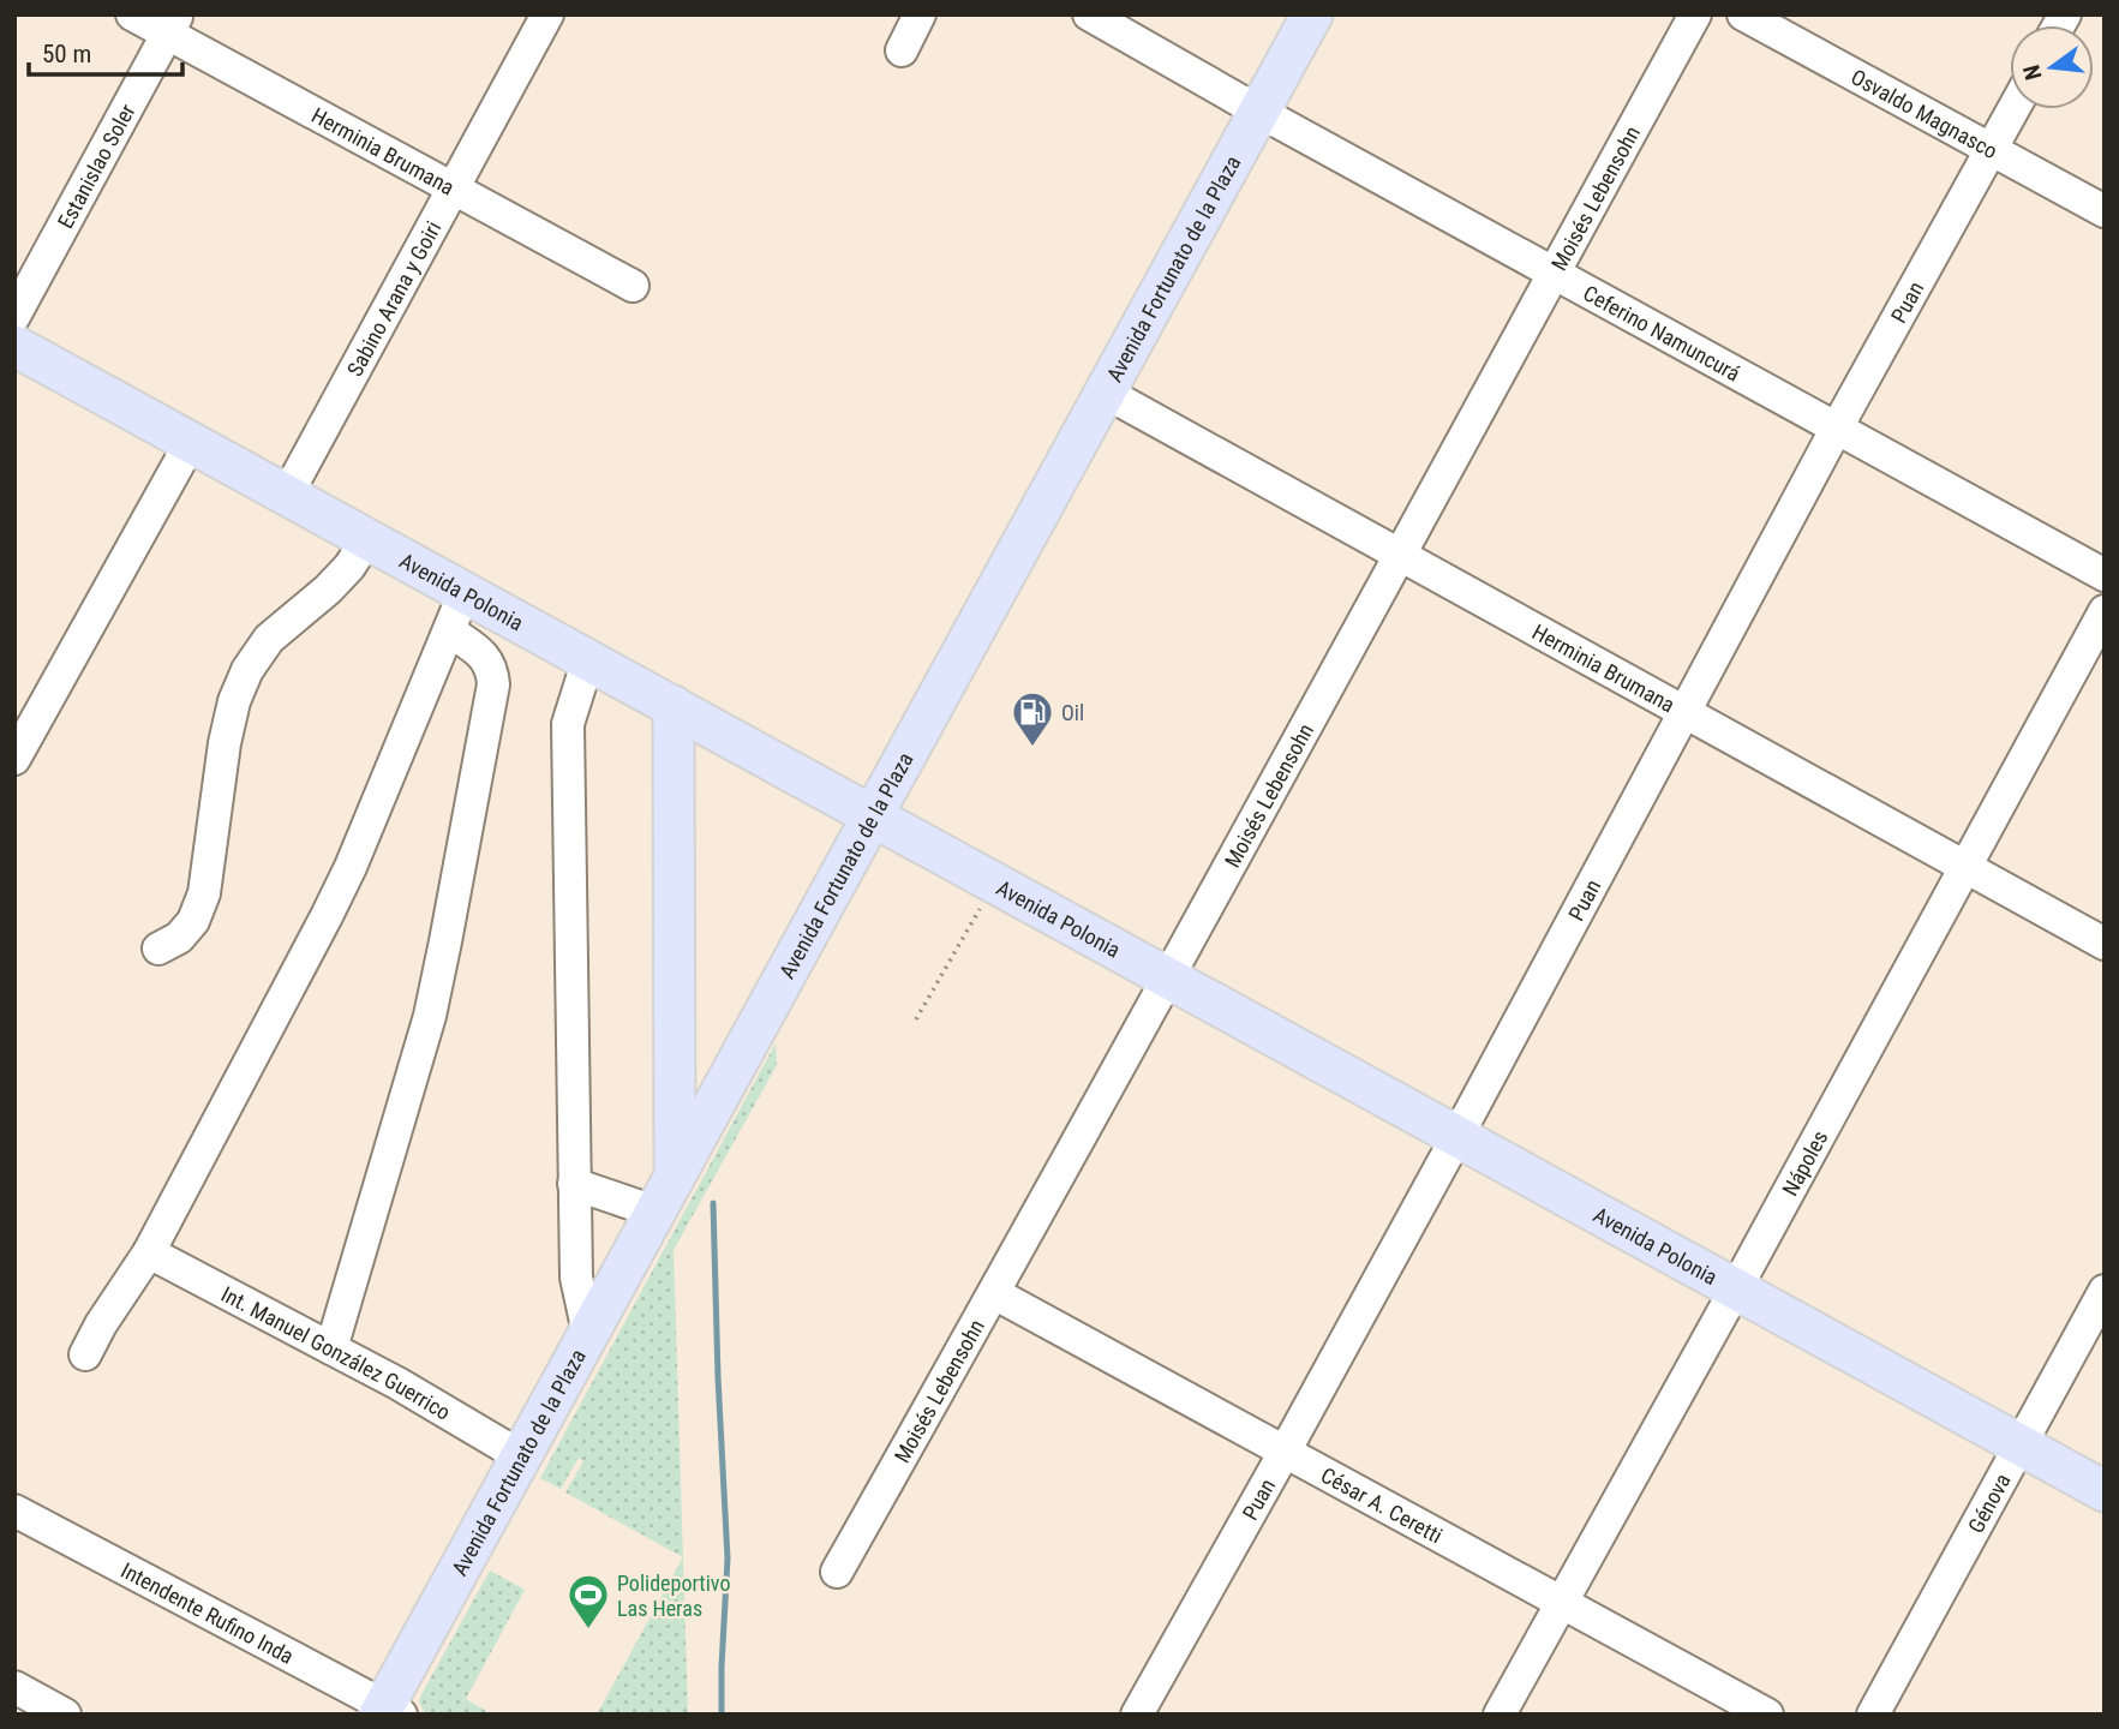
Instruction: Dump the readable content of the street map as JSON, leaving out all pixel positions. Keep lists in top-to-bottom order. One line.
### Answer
{"streets":{"main road":["Avenida Fortunato de la Plaza","Avenida Polonia"],"street":["Osvaldo Magnasco","Herminia Brumana","Estanislao Soler","Moisés Lebensohn","Sabino Arana y Goiri","Puan","Ceferino Namuncurá","Nápoles","Int. Manuel González Guerrico","Génova","César A. Ceretti","Intendente Rufino Inda"]},"crossings":[["Osvaldo Magnasco","Puan"],["Herminia Brumana","Estanislao Soler"],["Herminia Brumana","Moisés Lebensohn"],["Herminia Brumana","Avenida Fortunato de la Plaza"],["Herminia Brumana","Sabino Arana y Goiri"],["Herminia Brumana","Puan"],["Herminia Brumana","Nápoles"],["Moisés Lebensohn","Ceferino Namuncurá"],["Moisés Lebensohn","Avenida Polonia"],["Moisés Lebensohn","César A. Ceretti"],["Avenida Fortunato de la Plaza","Ceferino Namuncurá"],["Avenida Fortunato de la Plaza","Avenida Polonia"],["Avenida Fortunato de la Plaza","Int. Manuel González Guerrico"],["Avenida Fortunato de la Plaza","Intendente Rufino Inda"],["Sabino Arana y Goiri","Avenida Polonia"],["Puan","Ceferino Namuncurá"],["Puan","Avenida Polonia"],["Puan","César A. Ceretti"],["Avenida Polonia","Nápoles"],["Avenida Polonia","Génova"],["Nápoles","César A. Ceretti"]],"places":{"fuel station":["Oil"],"sports":["Polideportivo Las Heras"]},"scale_bar":"50 m","north":"left"}
